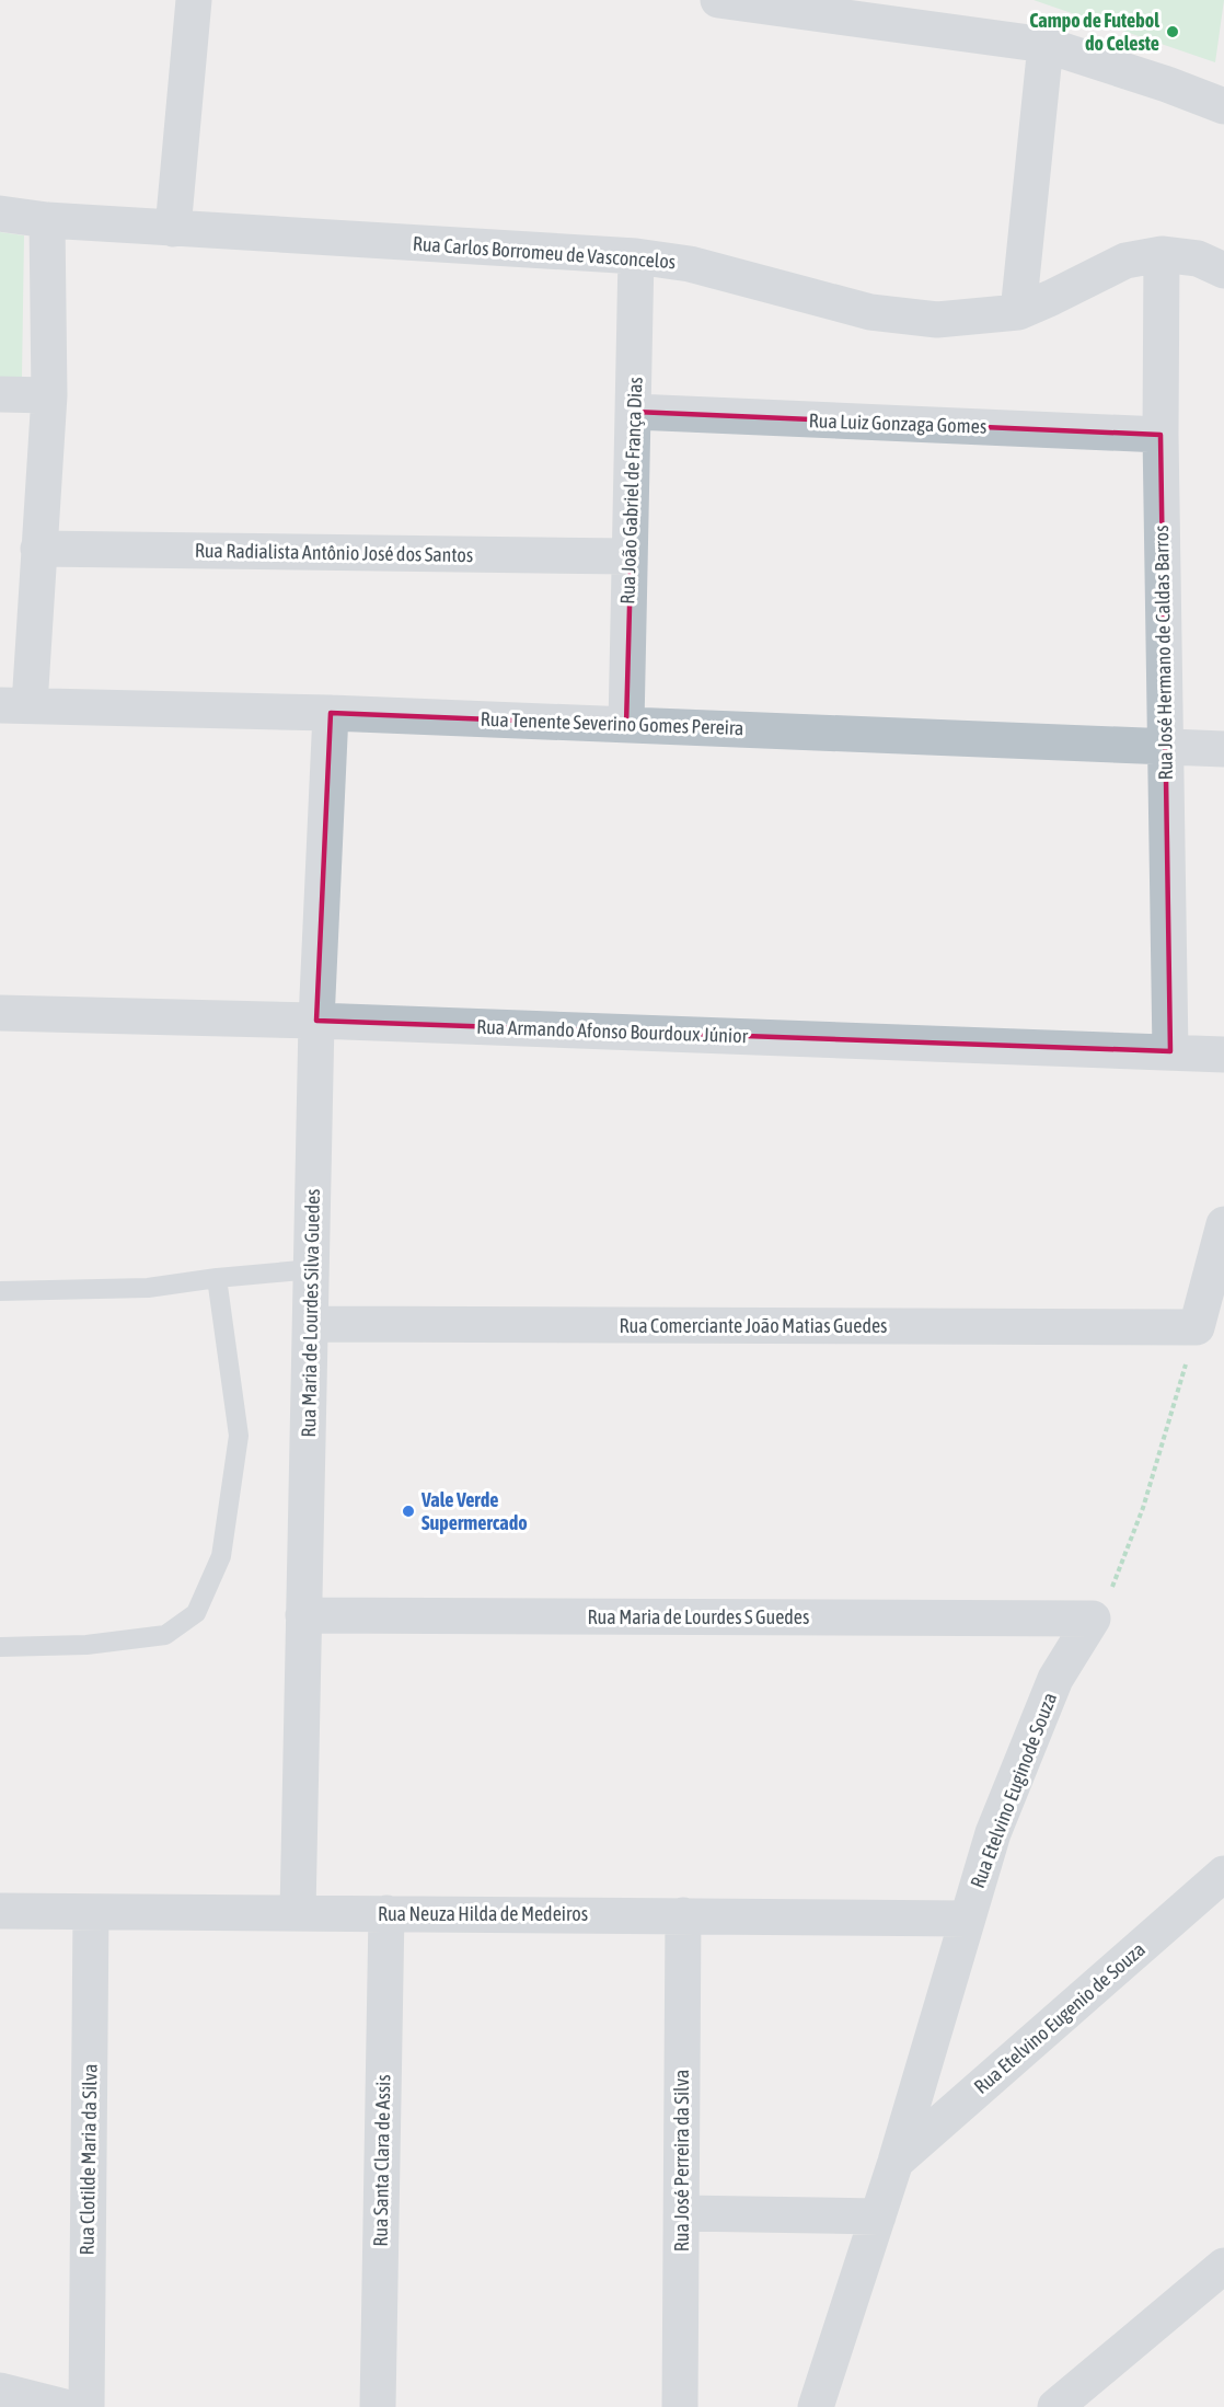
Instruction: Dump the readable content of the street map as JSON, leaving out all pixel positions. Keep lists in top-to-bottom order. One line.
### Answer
{"streets":{"street":["Rua Carlos Borromeu de Vasconcelos","Rua Luiz Gonzaga Gomes","Rua João Gabriel de França Dias","Rua Radialista Antônio José dos Santos","Rua José Hermano de Caldas Barros","Rua Tenente Severino Gomes Pereira","Rua Armando Afonso Bourdoux Júnior","Rua Maria de Lourdes Silva Guedes","Rua Comerciante João Matias Guedes","Rua Maria de Lourdes S Guedes","Rua Etelvino Euginode Souza","Rua Neuza Hilda de Medeiros","Rua Etelvino Eugenio de Souza","Rua Clotilde Maria da Silva","Rua Santa Clara de Assis","Rua José Perreira da Silva"]},"crossings":[["Rua Carlos Borromeu de Vasconcelos","Rua João Gabriel de França Dias"],["Rua Carlos Borromeu de Vasconcelos","Rua José Hermano de Caldas Barros"],["Rua Luiz Gonzaga Gomes","Rua João Gabriel de França Dias"],["Rua Luiz Gonzaga Gomes","Rua José Hermano de Caldas Barros"],["Rua João Gabriel de França Dias","Rua Radialista Antônio José dos Santos"],["Rua João Gabriel de França Dias","Rua Tenente Severino Gomes Pereira"],["Rua José Hermano de Caldas Barros","Rua Tenente Severino Gomes Pereira"],["Rua José Hermano de Caldas Barros","Rua Armando Afonso Bourdoux Júnior"],["Rua Tenente Severino Gomes Pereira","Rua Maria de Lourdes Silva Guedes"],["Rua Armando Afonso Bourdoux Júnior","Rua Maria de Lourdes Silva Guedes"],["Rua Maria de Lourdes Silva Guedes","Rua Comerciante João Matias Guedes"],["Rua Maria de Lourdes Silva Guedes","Rua Maria de Lourdes S Guedes"],["Rua Maria de Lourdes Silva Guedes","Rua Neuza Hilda de Medeiros"],["Rua Maria de Lourdes S Guedes","Rua Etelvino Euginode Souza"],["Rua Etelvino Euginode Souza","Rua Neuza Hilda de Medeiros"],["Rua Etelvino Euginode Souza","Rua Etelvino Eugenio de Souza"],["Rua Neuza Hilda de Medeiros","Rua Clotilde Maria da Silva"],["Rua Neuza Hilda de Medeiros","Rua Santa Clara de Assis"],["Rua Neuza Hilda de Medeiros","Rua José Perreira da Silva"]],"places":["Campo de Futebol do Celeste","Vale Verde Supermercado"]}
